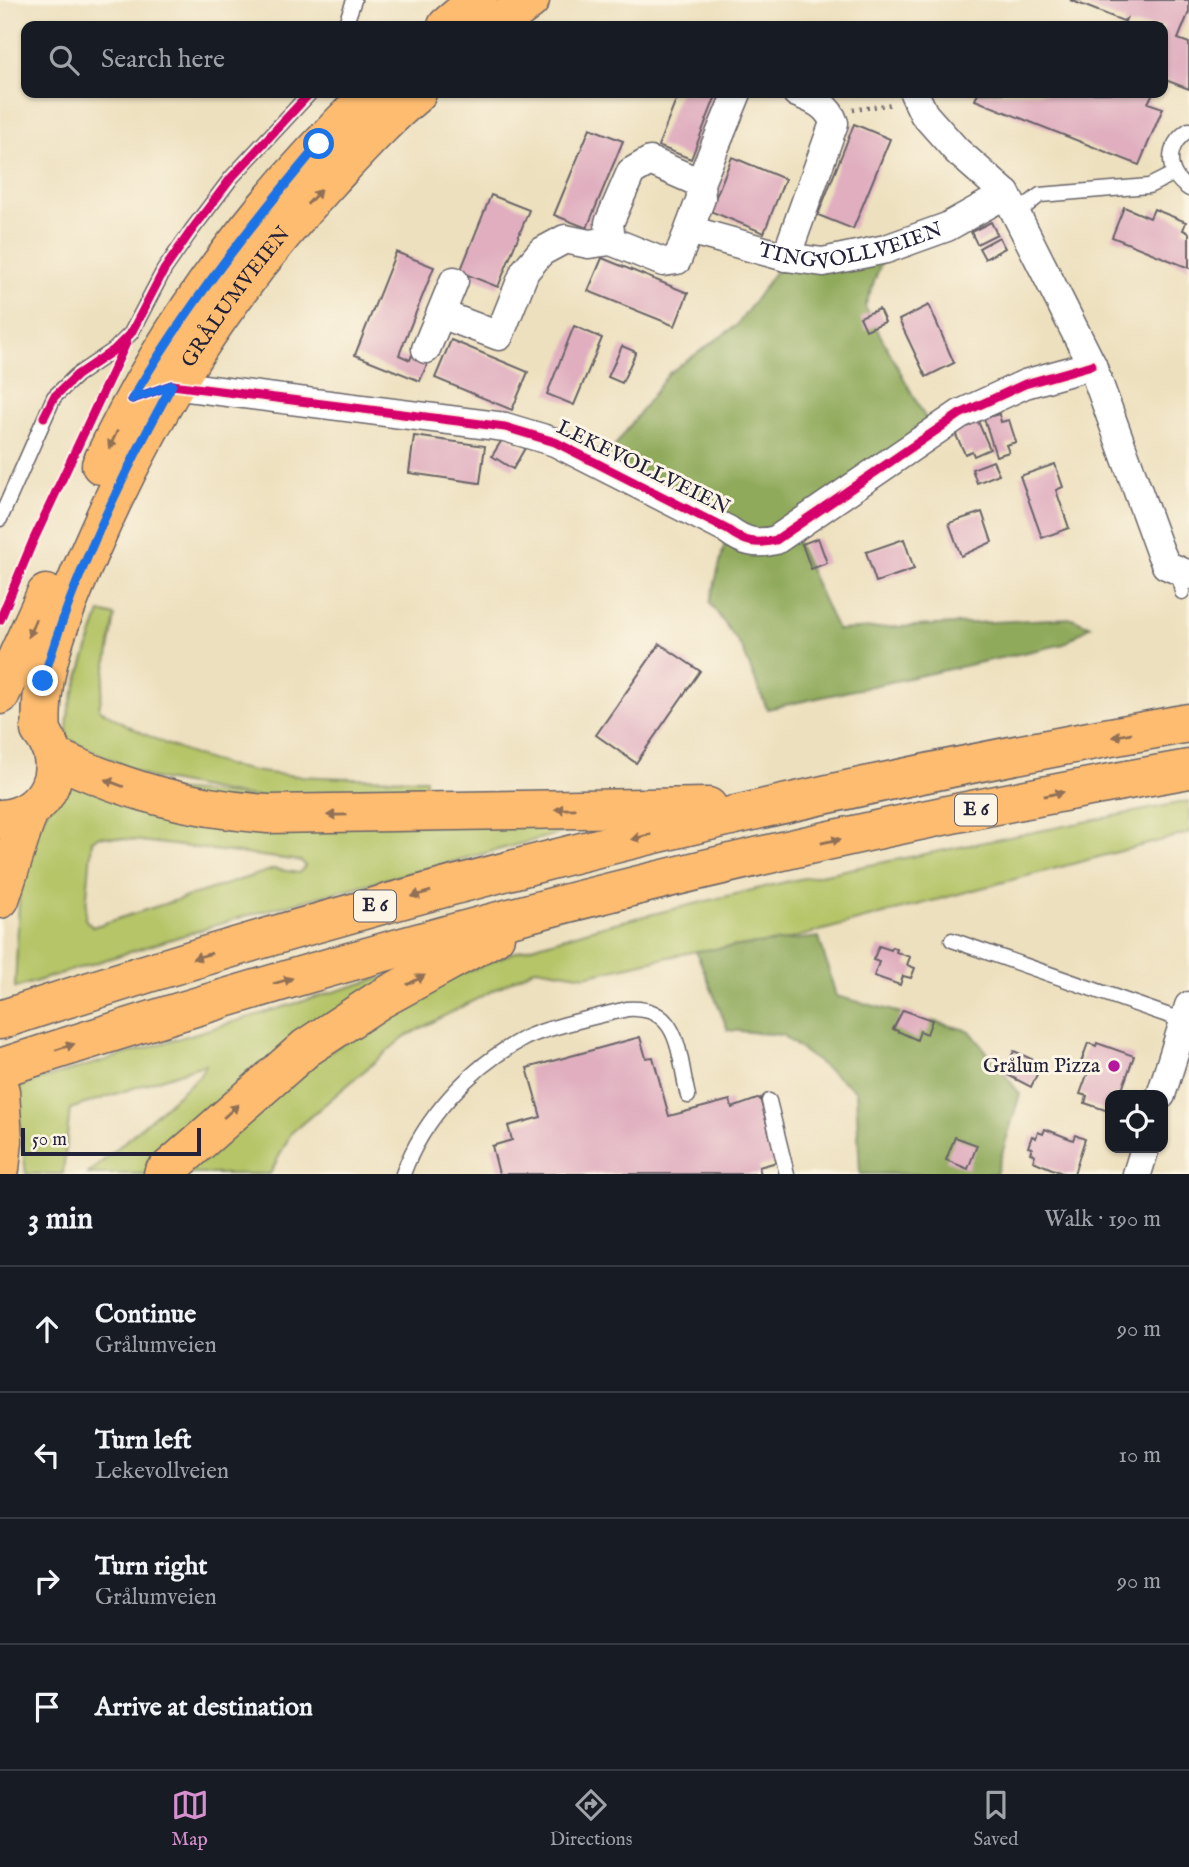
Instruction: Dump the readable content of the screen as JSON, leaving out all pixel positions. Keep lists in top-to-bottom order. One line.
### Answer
{"streets":{"main road":["GRÅLUMVEIEN","E 6"],"street":["TINGVOLLVEIEN","LEKEVOLLVEIEN"]},"crossings":[["GRÅLUMVEIEN","LEKEVOLLVEIEN"],["GRÅLUMVEIEN","E 6"]],"places":["Grålum Pizza"],"scale_bar":"50 m","page":{"search":"Search here","scale":"50 m","heading":["3 min","Walk · 190 m"],"list":[["Continue","Grålumveien","90 m"],["Turn left","Lekevollveien","10 m"],["Turn right","Grålumveien","90 m"],"Arrive at destination"],"nav":["Map","Directions","Saved"]}}
